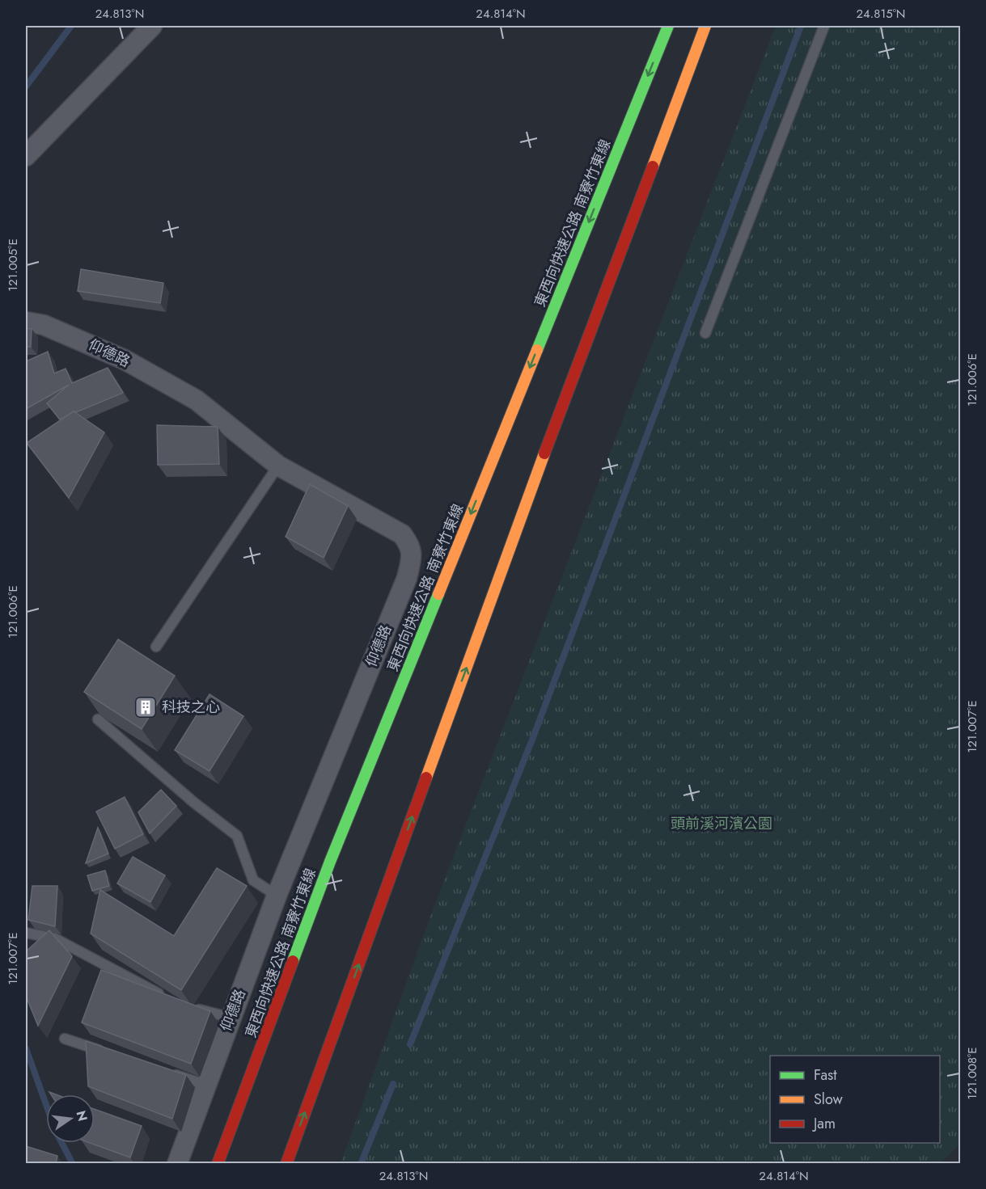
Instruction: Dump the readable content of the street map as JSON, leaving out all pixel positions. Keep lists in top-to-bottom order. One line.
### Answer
{"streets":{"highway":["東西向快速公路 南寮竹東線"],"street":["仰德路"]},"parks":["頭前溪河濱公園"],"places":{"building":["科技之心"]},"legend":["Fast","Slow","Jam"],"north":"right","coordinates":["24.813°N","24.814°N","24.815°N","121.005°E","121.006°E","121.007°E","121.008°E"]}
